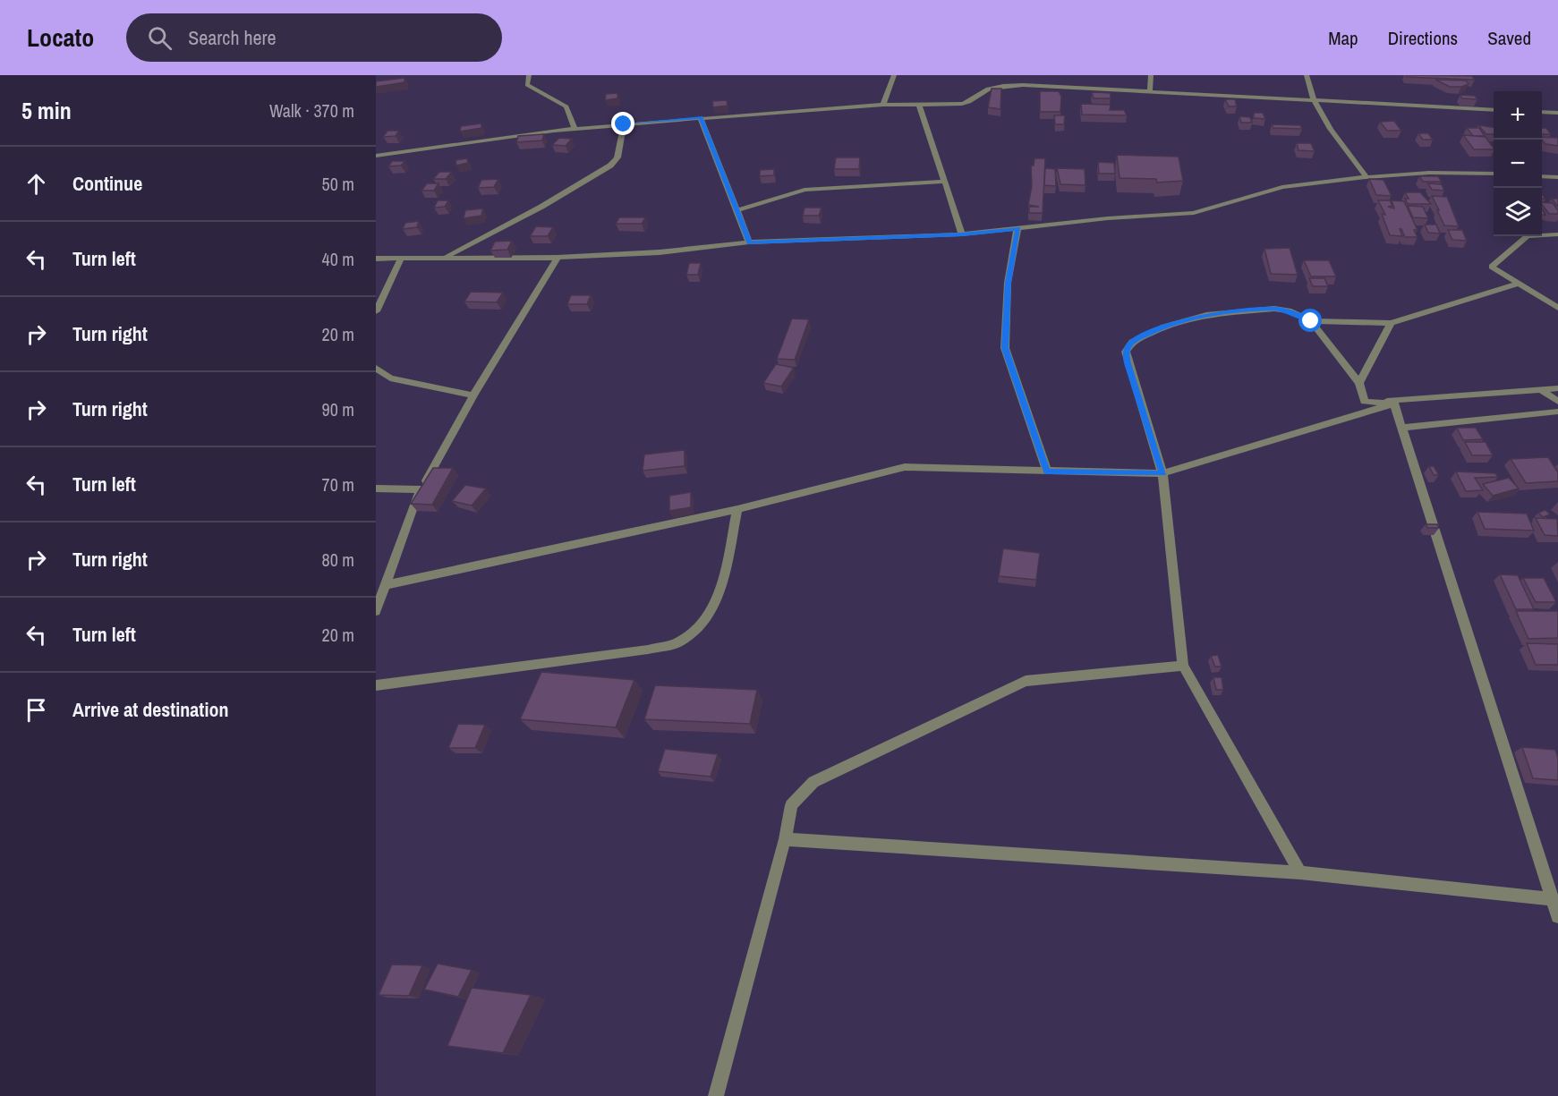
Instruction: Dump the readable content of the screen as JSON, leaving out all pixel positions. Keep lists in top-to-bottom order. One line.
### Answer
{"page":{"header":"Locato","search":"Search here","nav":["Map","Directions","Saved"],"heading":["5 min","Walk · 370 m"],"map_buttons":["+","−"],"list":[["Continue","50 m"],["Turn left","40 m"],["Turn right","20 m"],["Turn right","90 m"],["Turn left","70 m"],["Turn right","80 m"],["Turn left","20 m"],"Arrive at destination"]}}
